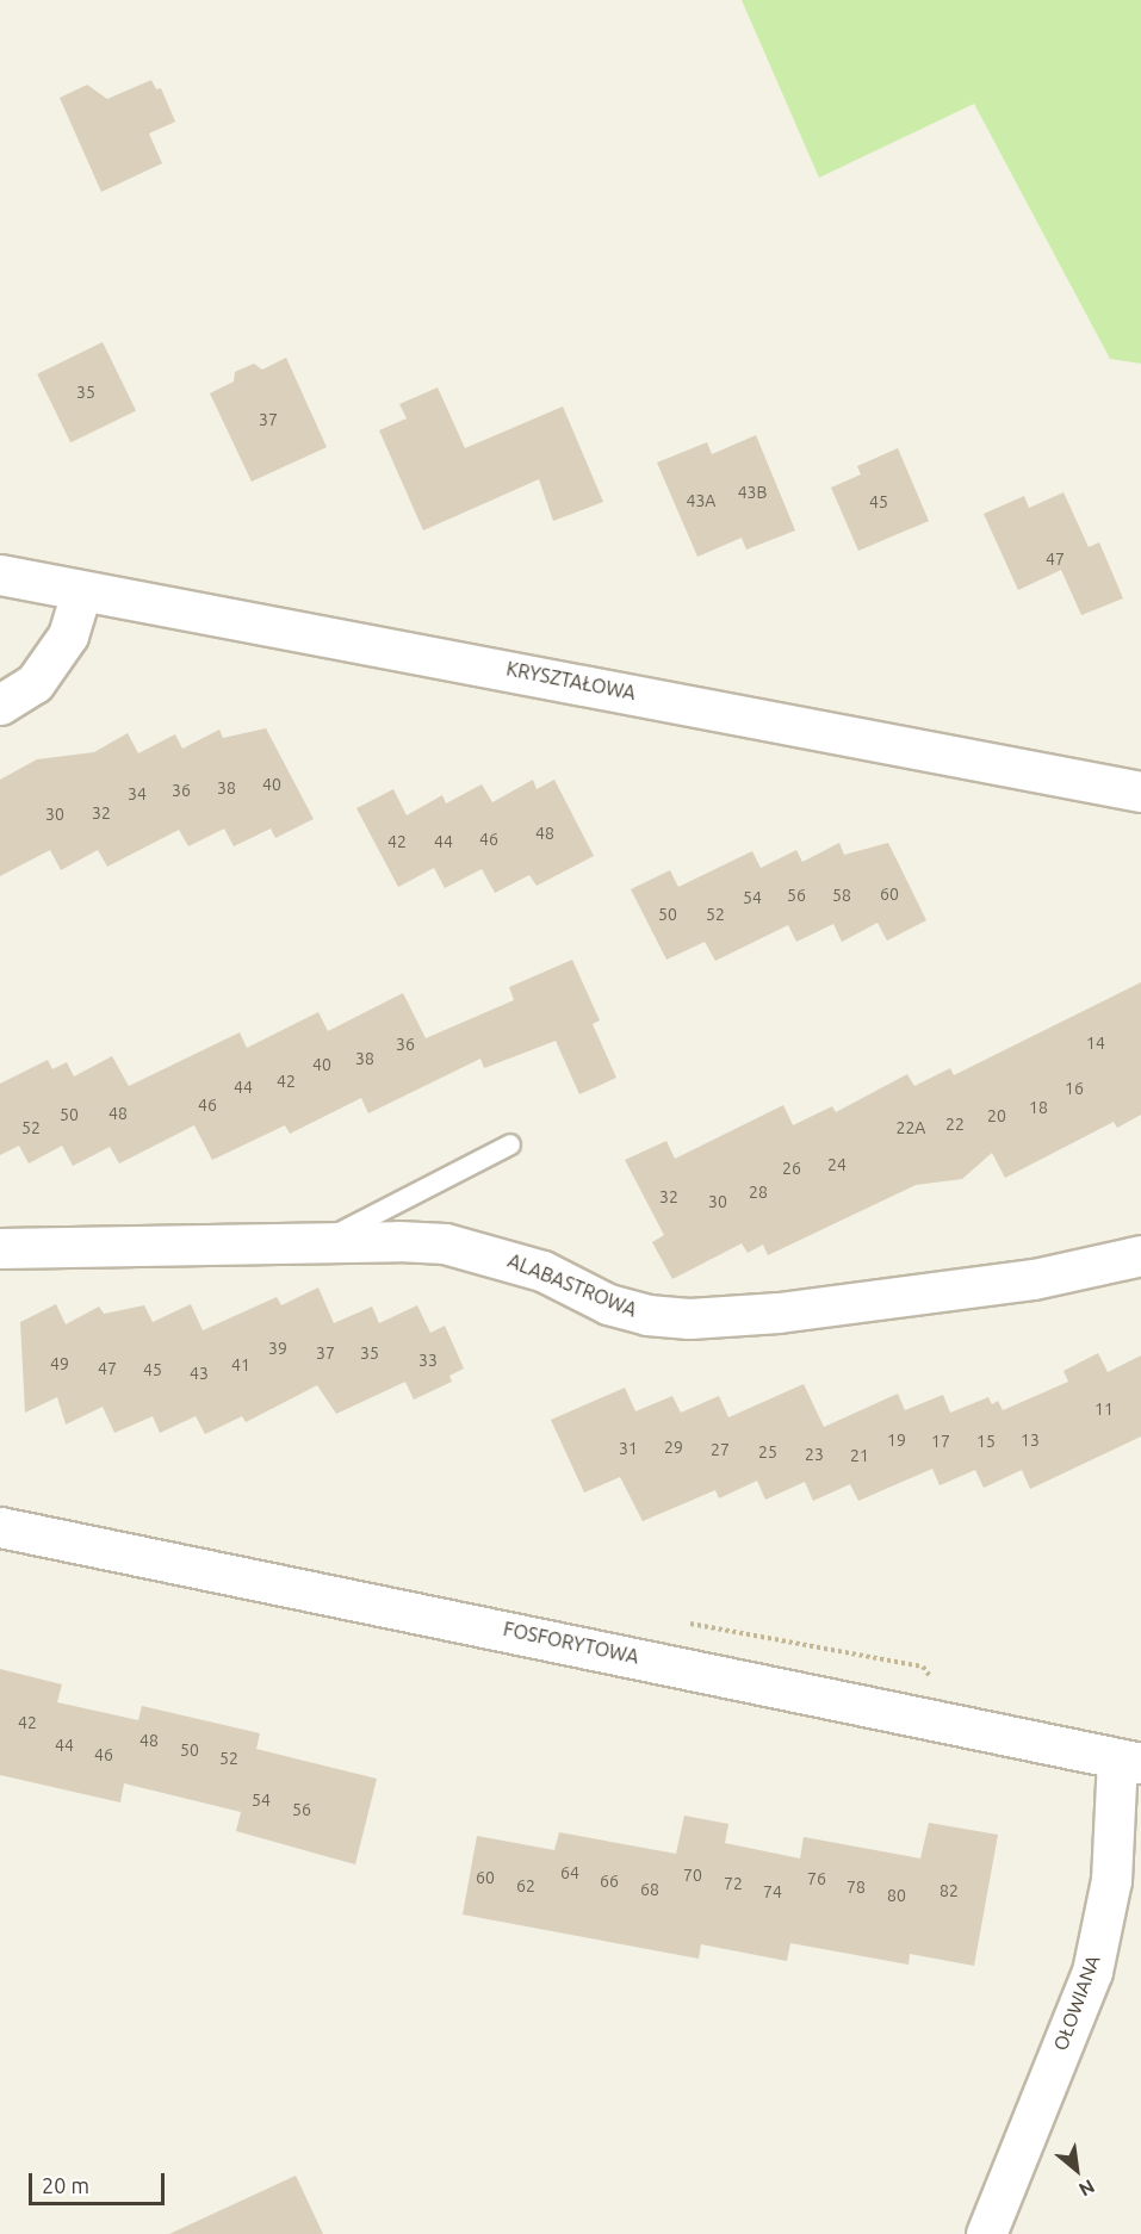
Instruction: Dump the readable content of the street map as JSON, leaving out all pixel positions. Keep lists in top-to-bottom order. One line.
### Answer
{"streets":{"street":["KRYSZTAŁOWA","ALABASTROWA","FOSFORYTOWA","OŁOWIANA"]},"crossings":[["FOSFORYTOWA","OŁOWIANA"]],"house_numbers":["35","37","43B","43A","45","47","40","38","36","34","32","30","48","46","42","44","60","56","58","54","50","52","14","36","38","40","42","44","16","46","18","48","50","20","22","52","22A","24","26","28","32","30","39","37","35","33","49","41","47","45","43","11","19","13","17","15","29","31","27","25","23","21","42","48","44","50","46","52","54","56","64","70","60","76","66","72","62","78","68","82","74","80"],"scale_bar":"20 m","north":"bottom right"}
